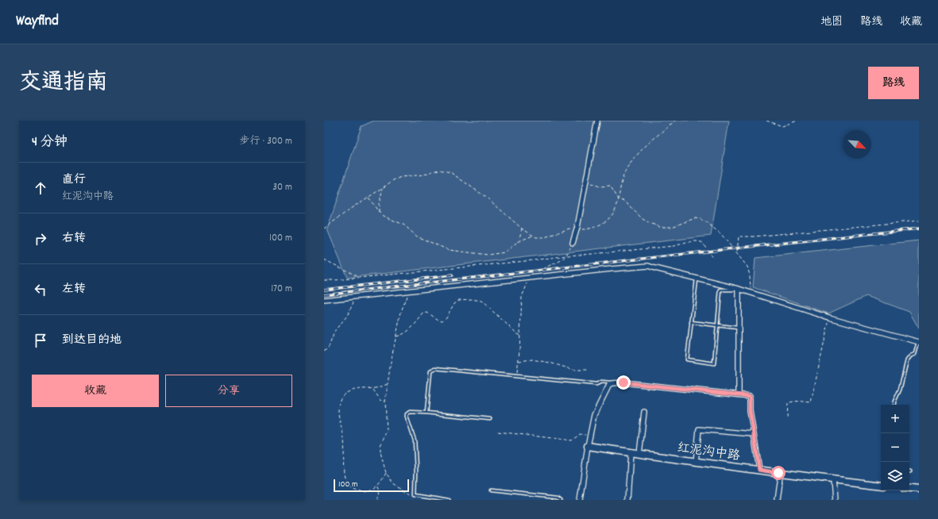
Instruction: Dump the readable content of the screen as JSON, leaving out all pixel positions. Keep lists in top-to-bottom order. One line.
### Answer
{"streets":{"street":["红泥沟中路"]},"scale_bar":"100 m","north":"bottom right","page":{"header":"Wayfind","nav":["地图","路线","收藏"],"title":"交通指南","buttons":["路线",["收藏","分享"]],"heading":["4 分钟","步行 · 300 m"],"list":[["直行","红泥沟中路","30 m"],["右转","100 m"],["左转","170 m"],"到达目的地"],"map_buttons":["+","−"],"scale":"100 m"}}
